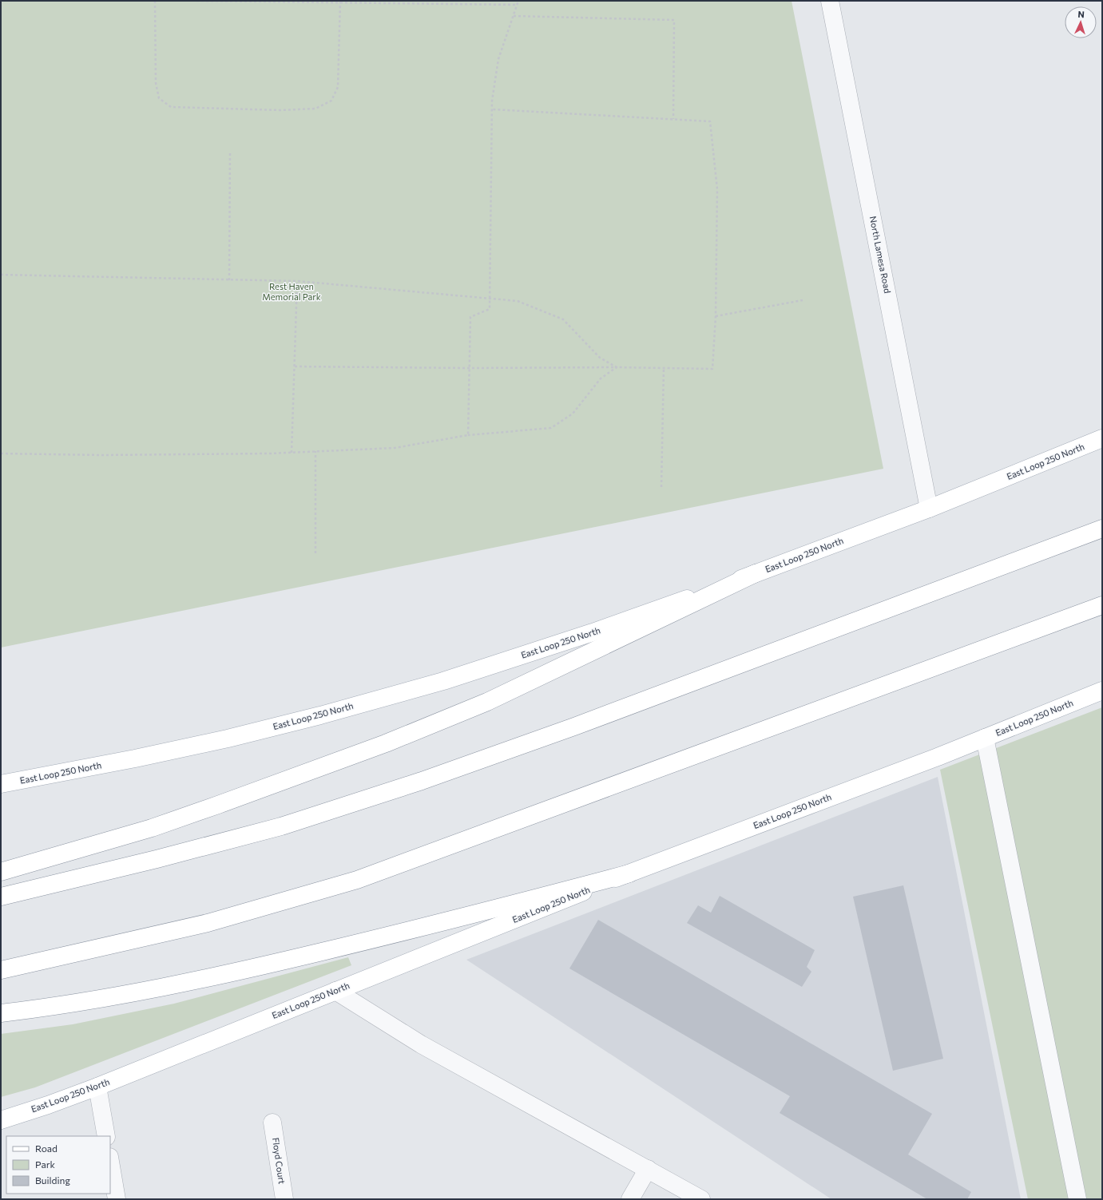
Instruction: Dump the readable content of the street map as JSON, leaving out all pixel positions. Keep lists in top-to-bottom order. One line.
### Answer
{"streets":{"main road":["East Loop 250 North"],"street":["North Lamesa Road","Floyd Court"]},"crossings":[["North Lamesa Road","East Loop 250 North"]],"parks":["Rest Haven Memorial Park"],"legend":["Road","Park","Building"],"north":"top"}
